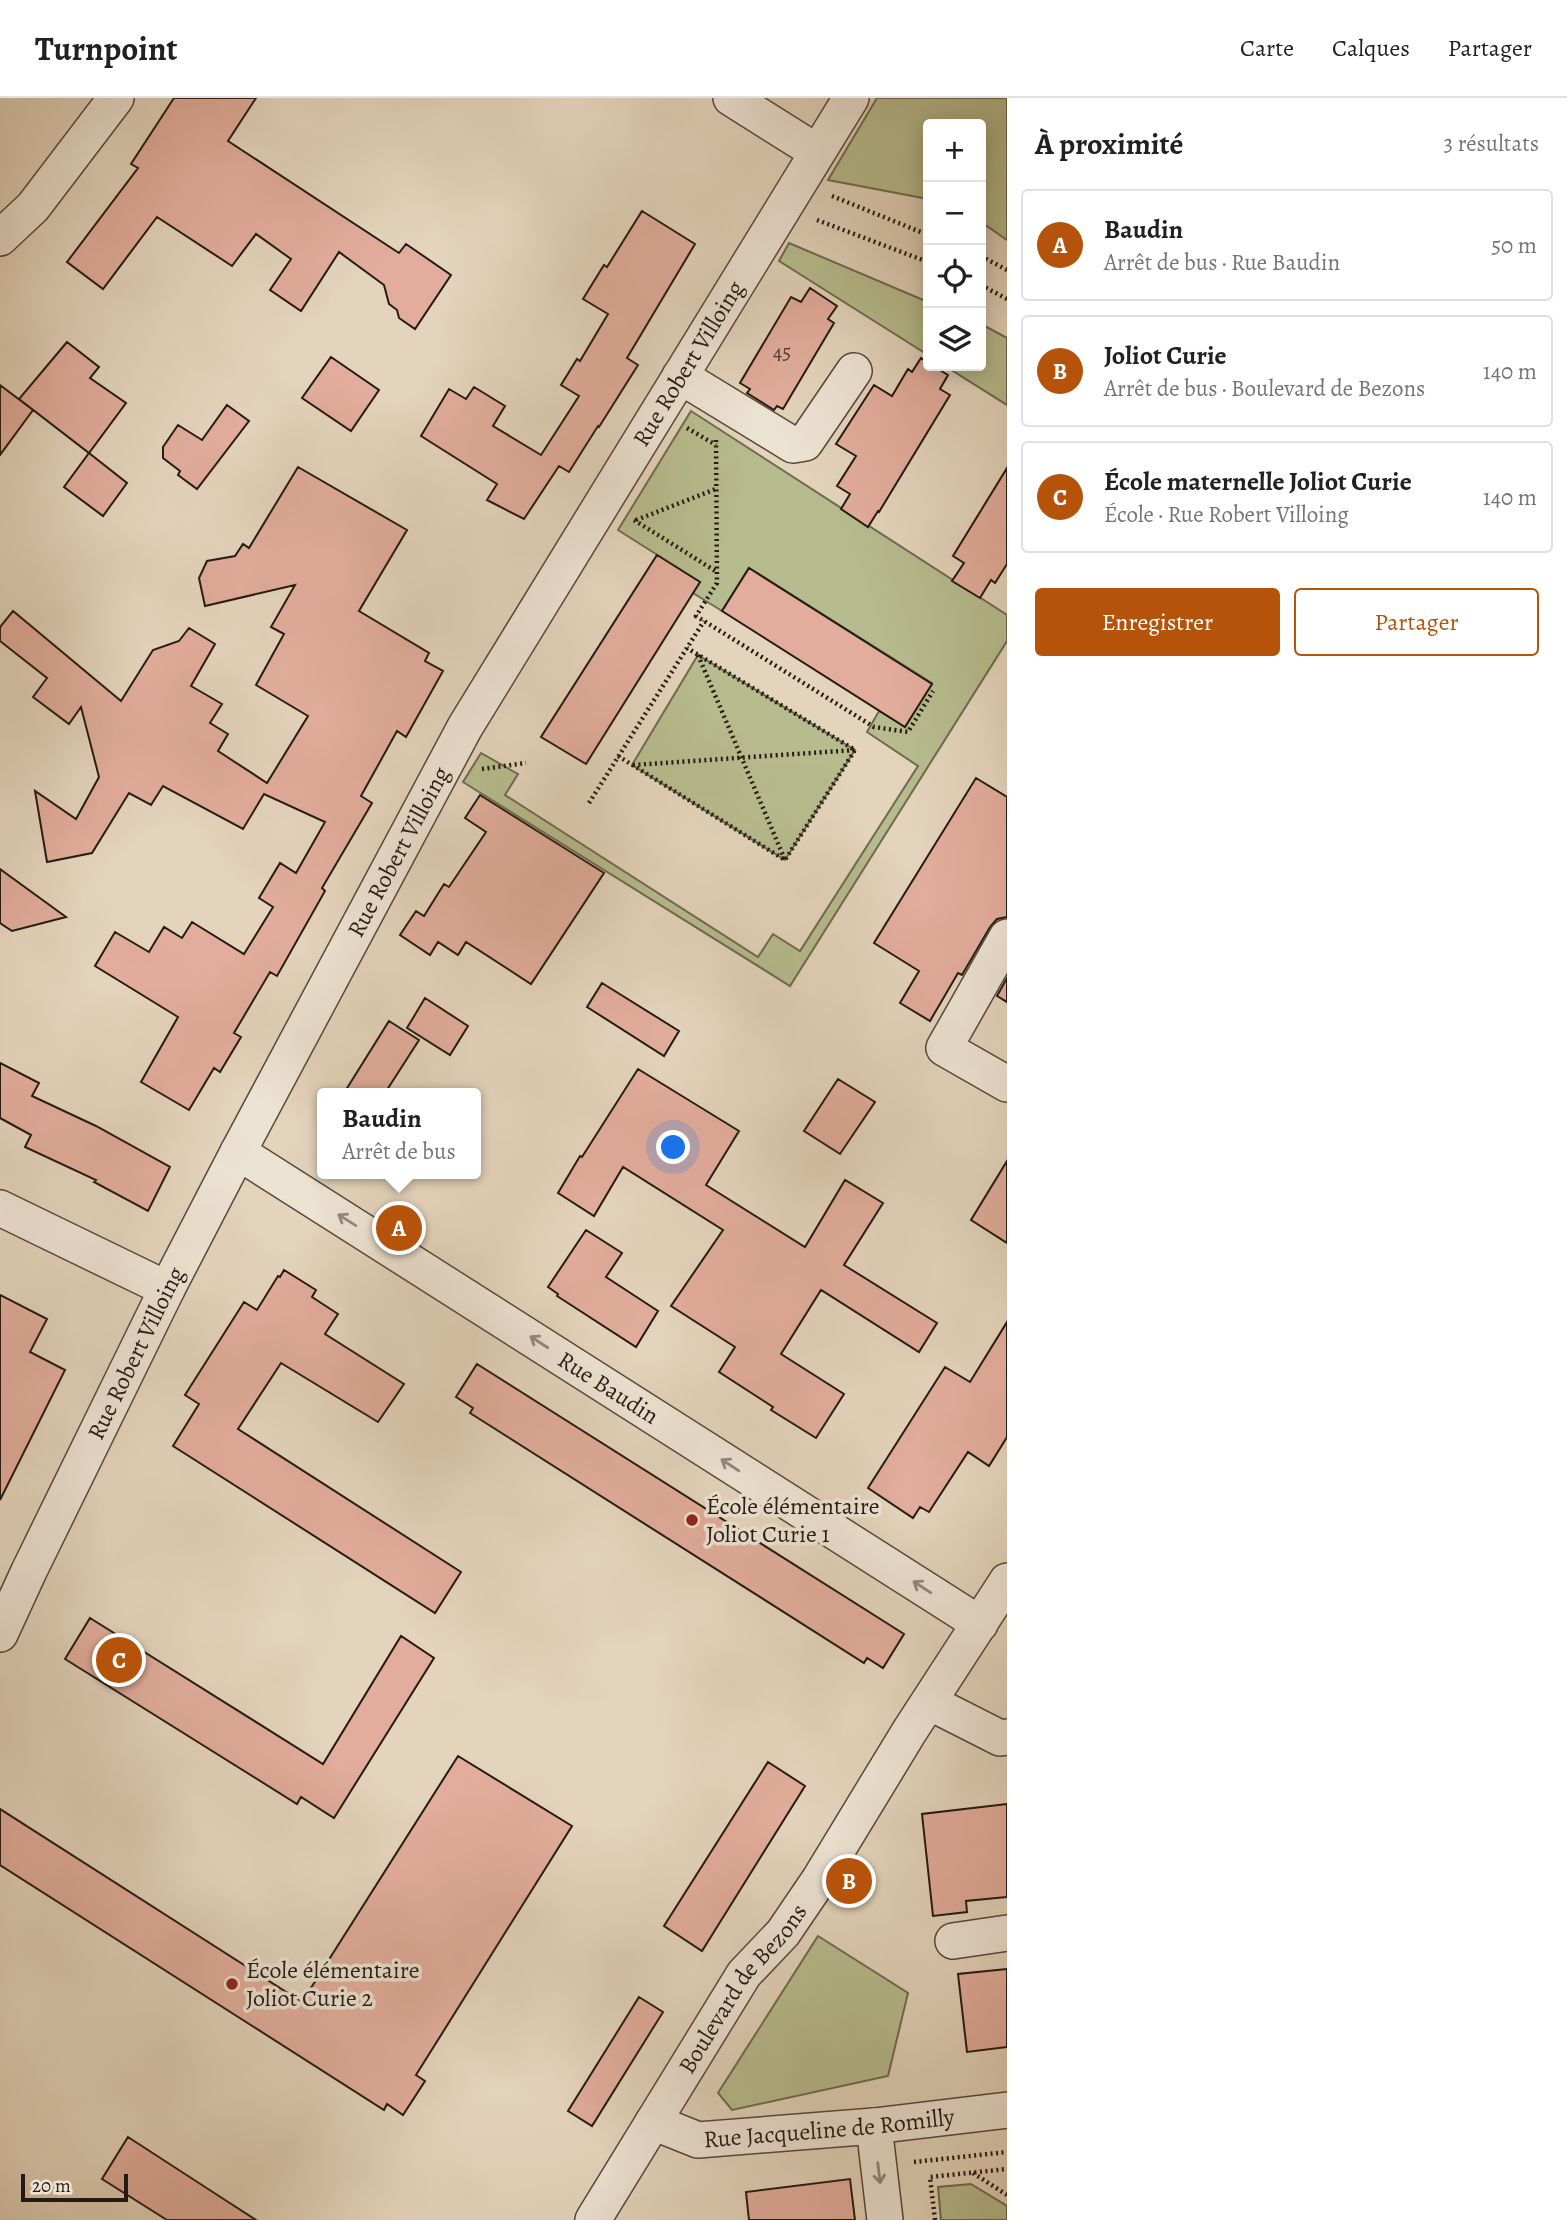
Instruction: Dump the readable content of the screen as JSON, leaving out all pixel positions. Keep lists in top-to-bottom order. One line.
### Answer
{"streets":{"street":["Rue Robert Villoing","Rue Baudin","Boulevard de Bezons","Rue Jacqueline de Romilly"]},"crossings":[["Rue Robert Villoing","Rue Baudin"],["Rue Baudin","Boulevard de Bezons"],["Boulevard de Bezons","Rue Jacqueline de Romilly"]],"one_way":["Rue Baudin"],"places":["École élémentaire Joliot Curie 1","École élémentaire Joliot Curie 2"],"house_numbers":["45"],"scale_bar":"20 m","page":{"header":"Turnpoint","nav":["Carte","Calques","Partager"],"heading":["À proximité","3 résultats"],"map_buttons":["+","−"],"list":[{"mark":"A","name":"Baudin","note":"Arrêt de bus · Rue Baudin","value":"50 m"},{"mark":"B","name":"Joliot Curie","note":"Arrêt de bus · Boulevard de Bezons","value":"140 m"},{"mark":"C","name":"École maternelle Joliot Curie","note":"École · Rue Robert Villoing","value":"140 m"}],"buttons":["Enregistrer","Partager"],"popup":["Baudin","Arrêt de bus"],"pins":["A","C","B"],"scale":"20 m"}}
